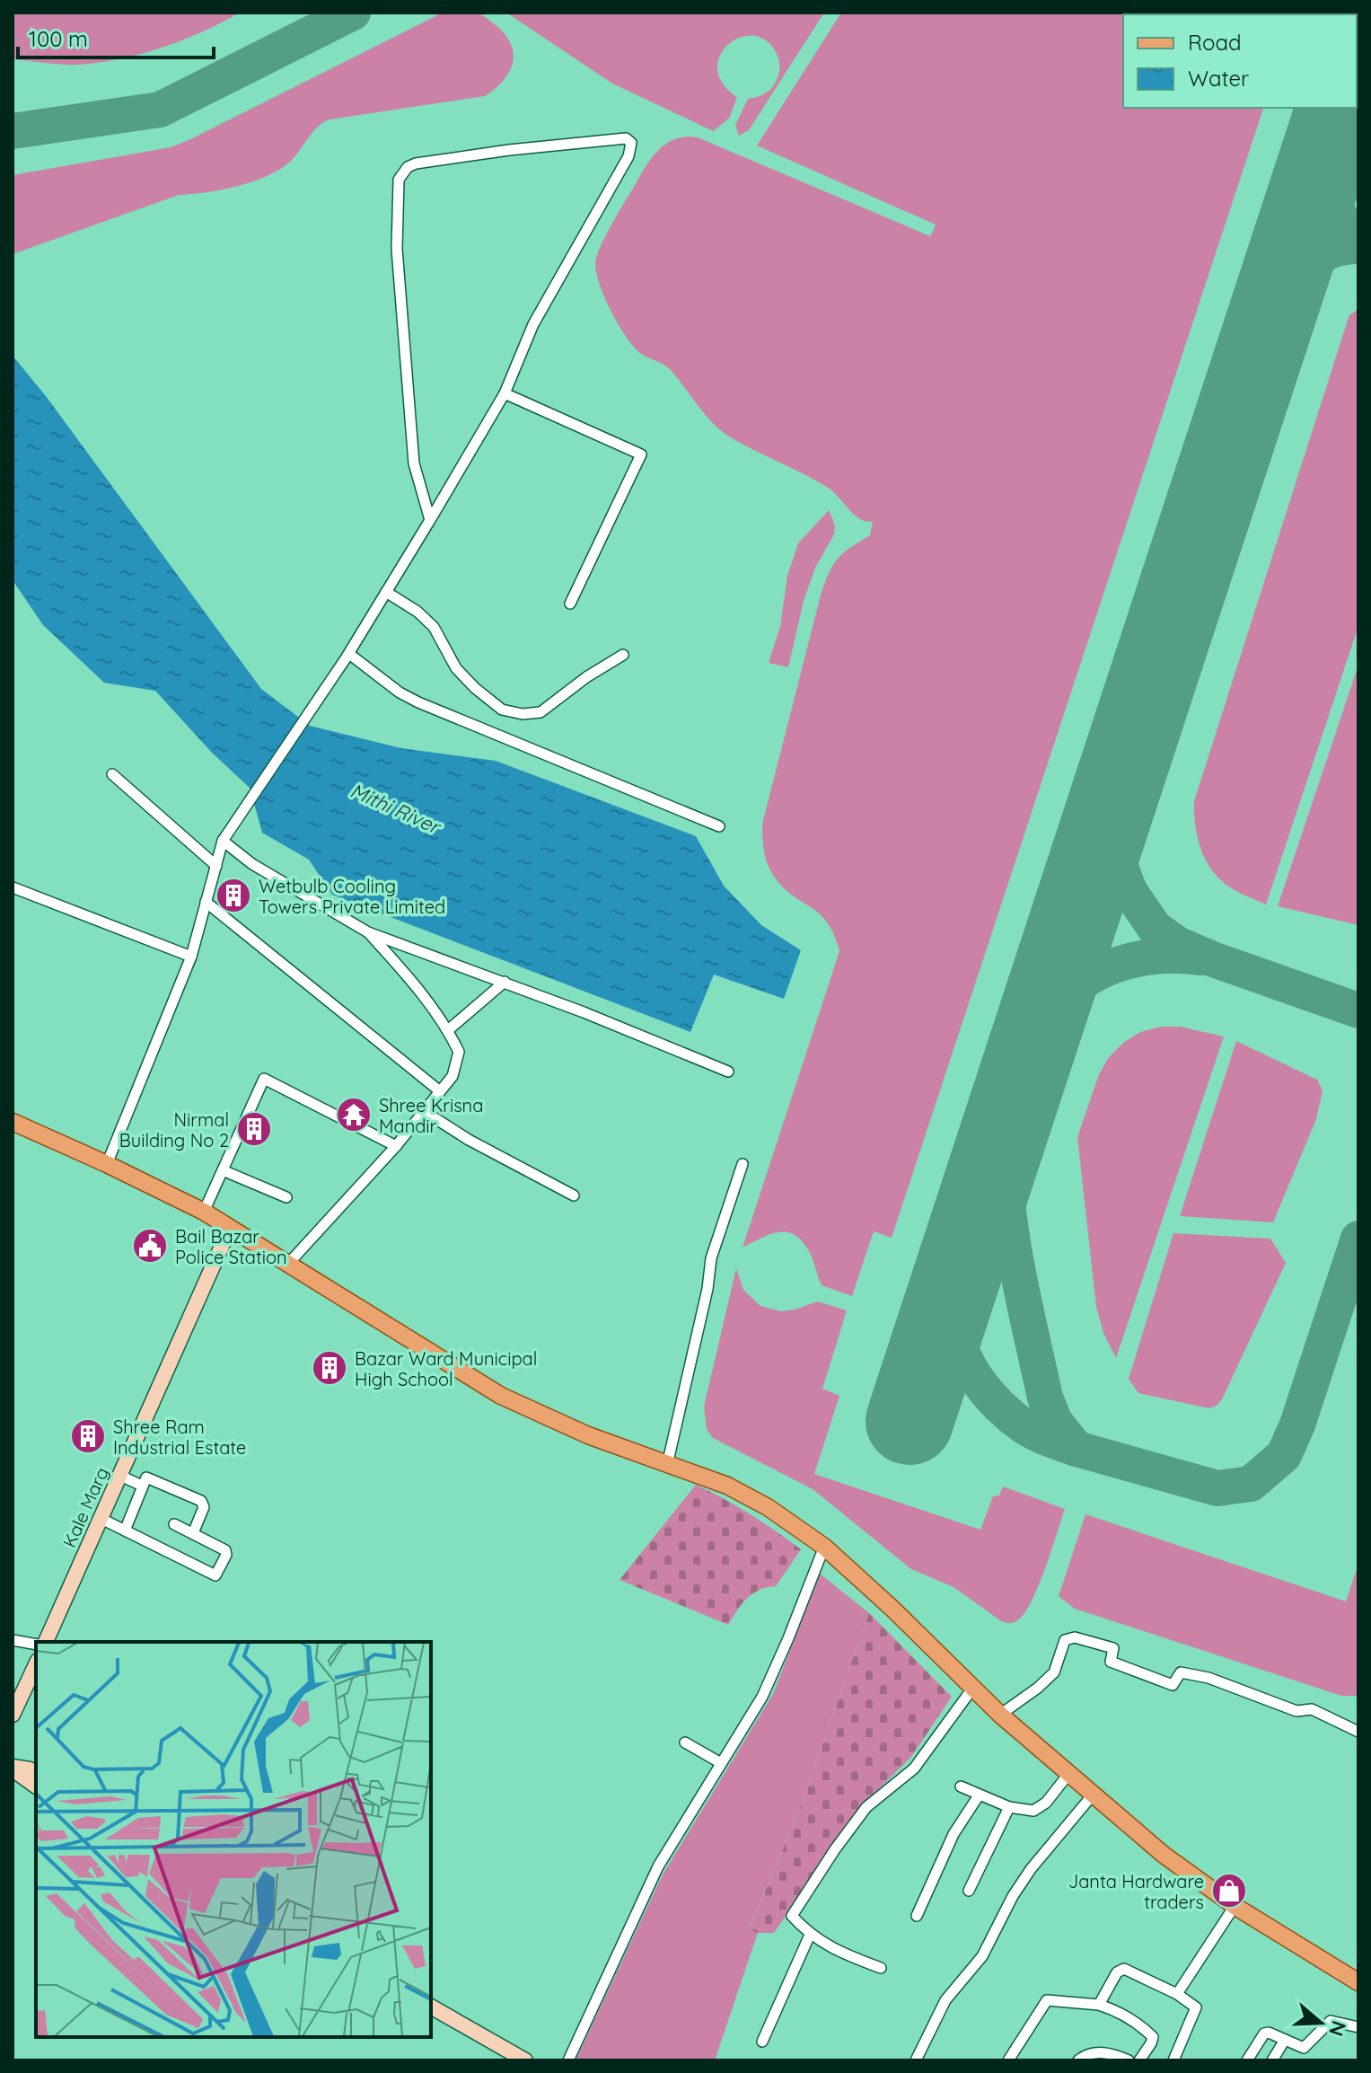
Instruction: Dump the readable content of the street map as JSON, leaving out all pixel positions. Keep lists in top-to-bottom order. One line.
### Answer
{"streets":{"main road":["Kale Marg"]},"water":["Mithi River"],"places":{"building":["Wetbulb Cooling Towers Private Limited","Nirmal Building No 2","Bazar Ward Municipal High School","Shree Ram Industrial Estate"],"temple":["Shree Krisna Mandir"],"public building":["Bail Bazar Police Station"],"shop":["Janta Hardware traders"]},"legend":["Road","Water"],"scale_bar":"100 m","north":"right"}
